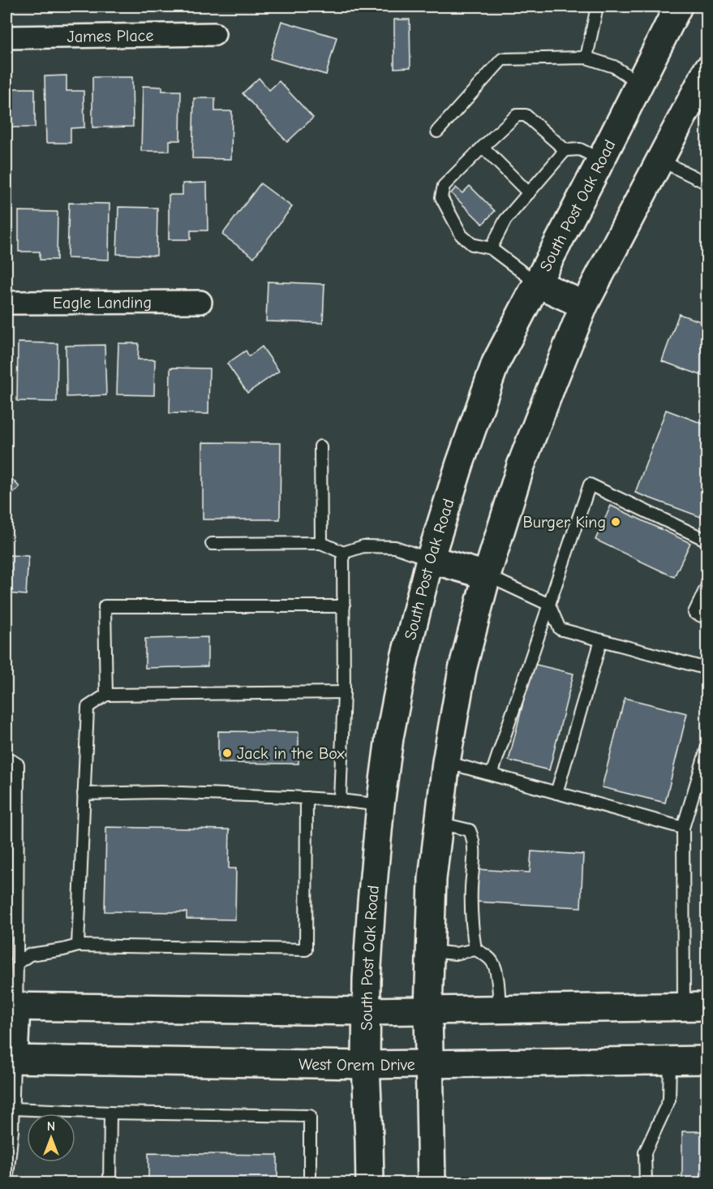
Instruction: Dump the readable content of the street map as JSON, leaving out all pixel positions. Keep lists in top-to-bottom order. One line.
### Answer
{"streets":{"main road":["South Post Oak Road","West Orem Drive"],"street":["James Place","Eagle Landing"]},"crossings":[["South Post Oak Road","West Orem Drive"]],"places":["Burger King","Jack in the Box"],"north":"top"}
